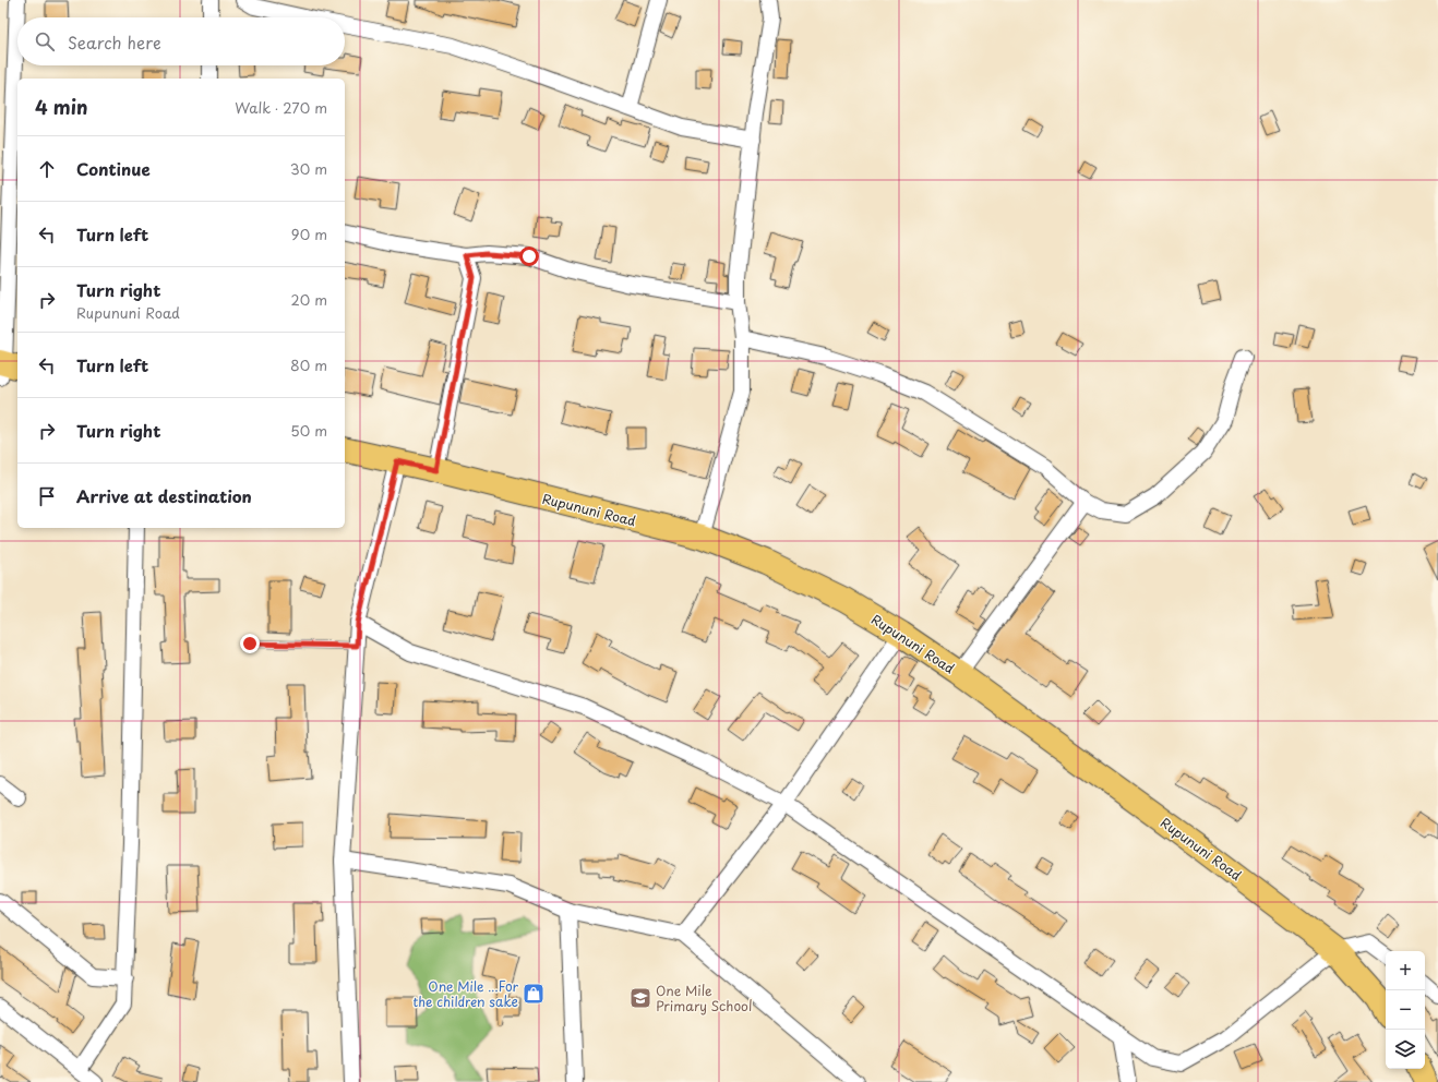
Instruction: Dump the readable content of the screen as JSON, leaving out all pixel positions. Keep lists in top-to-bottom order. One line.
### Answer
{"streets":{"main road":["Rupununi Road"]},"places":{"shop":["One Mile ...For the children sake"],"school or university":["One Mile Primary School"]},"page":{"search":"Search here","heading":["4 min","Walk · 270 m"],"list":[["Continue","30 m"],["Turn left","90 m"],["Turn right","Rupununi Road","20 m"],["Turn left","80 m"],["Turn right","50 m"],"Arrive at destination"],"map_buttons":["+","−"]}}
